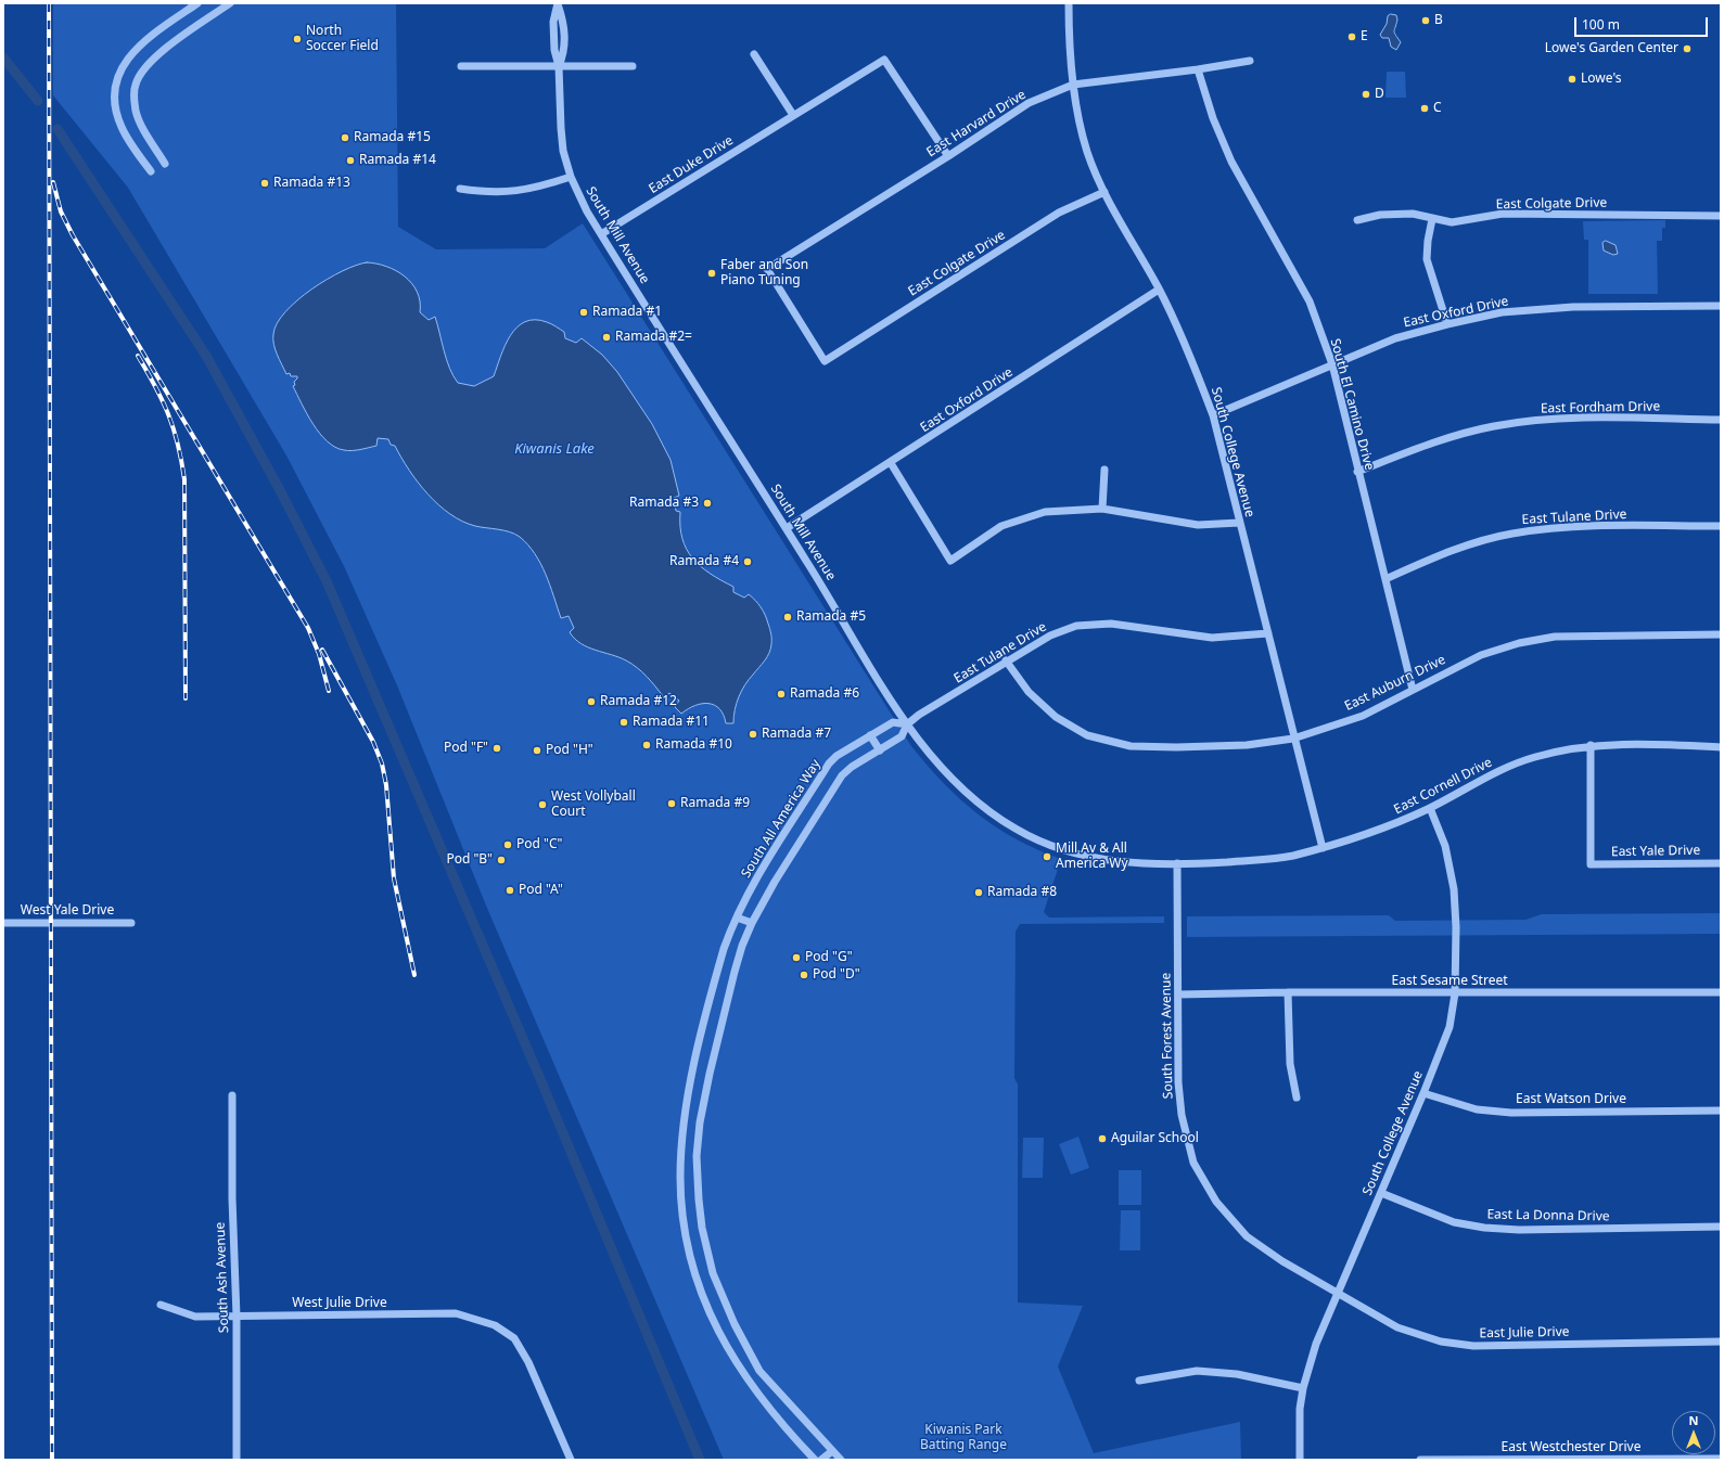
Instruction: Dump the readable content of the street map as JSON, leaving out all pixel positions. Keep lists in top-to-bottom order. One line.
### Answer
{"streets":{"street":["East Harvard Drive","East Duke Drive","East Colgate Drive","South Mill Avenue","East Oxford Drive","South El Camino Drive","East Fordham Drive","South College Avenue","East Tulane Drive","East Auburn Drive","East Cornell Drive","South All America Way","East Yale Drive","West Yale Drive","East Sesame Street","South Forest Avenue","East Watson Drive","East La Donna Drive","South Ash Avenue","West Julie Drive","East Julie Drive","East Westchester Drive"]},"crossings":[["East Harvard Drive","East Duke Drive"],["East Harvard Drive","East Colgate Drive"],["East Harvard Drive","South El Camino Drive"],["East Harvard Drive","South College Avenue"],["East Duke Drive","South Mill Avenue"],["East Colgate Drive","South College Avenue"],["South Mill Avenue","East Oxford Drive"],["South Mill Avenue","East Tulane Drive"],["South Mill Avenue","East Cornell Drive"],["South Mill Avenue","South All America Way"],["South Mill Avenue","South Forest Avenue"],["East Oxford Drive","South El Camino Drive"],["East Oxford Drive","South College Avenue"],["South El Camino Drive","East Fordham Drive"],["South El Camino Drive","East Tulane Drive"],["South El Camino Drive","East Auburn Drive"],["South College Avenue","East Tulane Drive"],["South College Avenue","East Auburn Drive"],["South College Avenue","East Cornell Drive"],["South College Avenue","East Sesame Street"],["South College Avenue","South Forest Avenue"],["South College Avenue","East Watson Drive"],["South College Avenue","East La Donna Drive"],["South College Avenue","East Julie Drive"],["East Tulane Drive","East Auburn Drive"],["East Tulane Drive","South All America Way"],["East Cornell Drive","East Yale Drive"],["East Cornell Drive","South Forest Avenue"],["East Sesame Street","South Forest Avenue"],["South Forest Avenue","East Julie Drive"],["South Ash Avenue","West Julie Drive"]],"water":["Kiwanis Lake"],"parks":["Kiwanis Park Batting Range"],"places":["B","E","North Soccer Field","Lowe's Garden Center","Lowe's","D","C","Ramada #15","Ramada #14","Ramada #13","Faber and Son Piano Tuning","Ramada #1","Ramada #2=","Ramada #3","Ramada #4","Ramada #5","Ramada #6","Ramada #12","Ramada #11","Ramada #7","Ramada #10","Pod \"F\"","Pod \"H\"","Ramada #9","West Vollyball Court","Pod \"C\"","Mill Av & All America Wy","Pod \"B\"","Pod \"A\"","Ramada #8","Pod \"G\"","Pod \"D\"","Aguilar School"],"scale_bar":"100 m","north":"top"}
